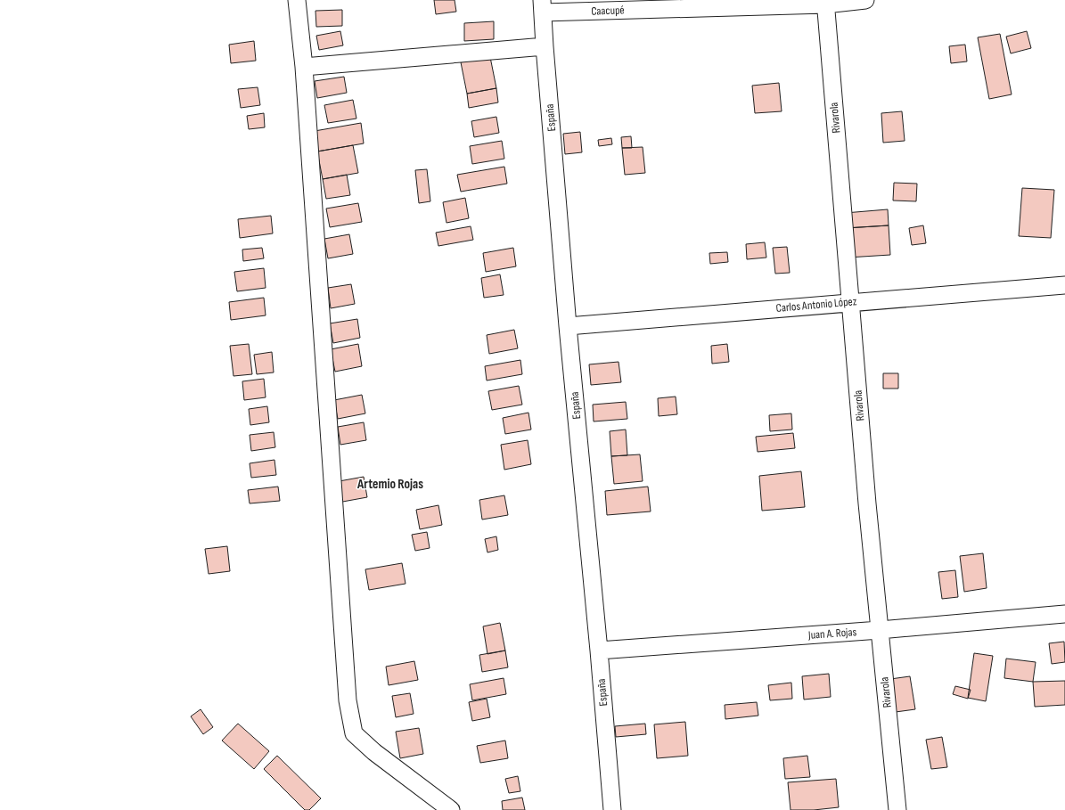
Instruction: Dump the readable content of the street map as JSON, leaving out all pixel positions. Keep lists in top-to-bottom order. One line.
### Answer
{"streets":{"street":["Caacupé","España","Rivarola","Carlos Antonio López","Juan A. Rojas"]},"crossings":[["Caacupé","España"],["Caacupé","Rivarola"],["España","Carlos Antonio López"],["España","Juan A. Rojas"],["Rivarola","Carlos Antonio López"],["Rivarola","Juan A. Rojas"]],"districts":["Artemio Rojas"]}
